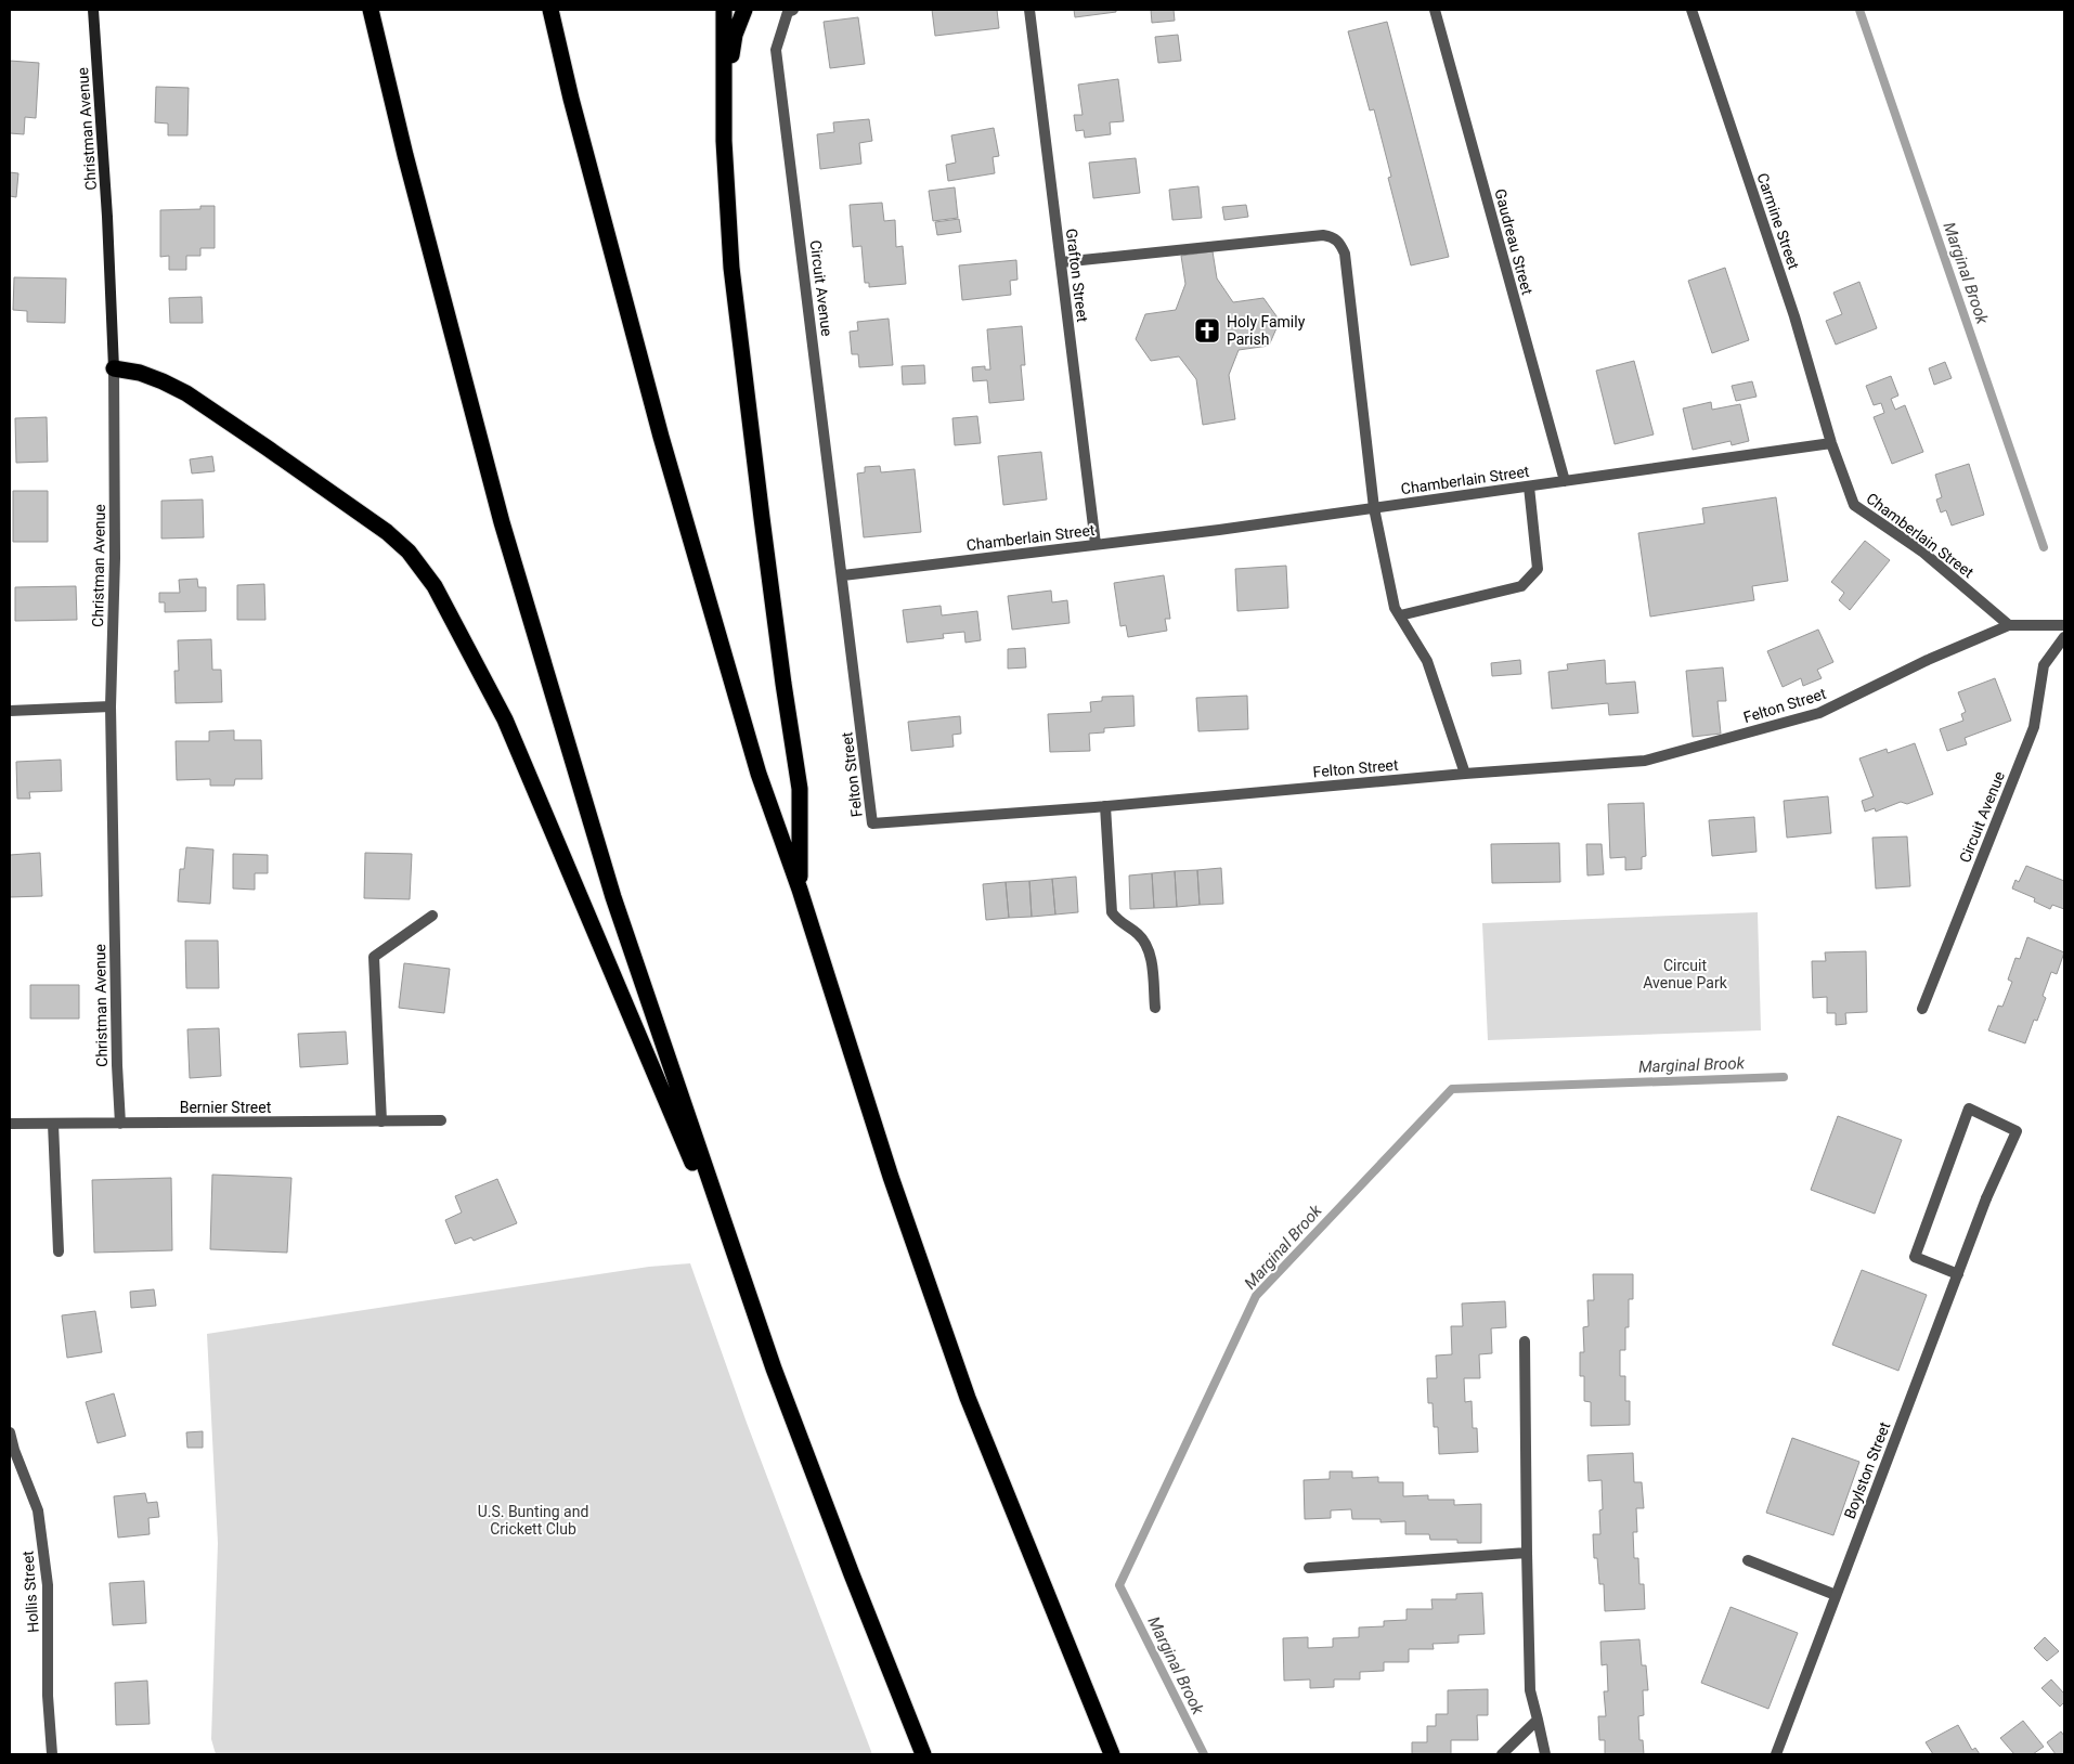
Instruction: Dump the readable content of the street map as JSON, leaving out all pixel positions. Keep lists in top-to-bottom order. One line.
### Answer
{"streets":{"main road":["Christman Avenue"],"street":["Carmine Street","Gaudreau Street","Grafton Street","Circuit Avenue","Chamberlain Street","Felton Street","Bernier Street","Boylston Street","Hollis Street"]},"crossings":[["Christman Avenue","Bernier Street"],["Carmine Street","Chamberlain Street"],["Gaudreau Street","Chamberlain Street"],["Grafton Street","Chamberlain Street"],["Circuit Avenue","Chamberlain Street"],["Circuit Avenue","Felton Street"],["Chamberlain Street","Felton Street"]],"water":["Marginal Brook"],"parks":["Circuit Avenue Park","U.S. Bunting and Crickett Club"],"places":{"church":["Holy Family Parish"]}}
